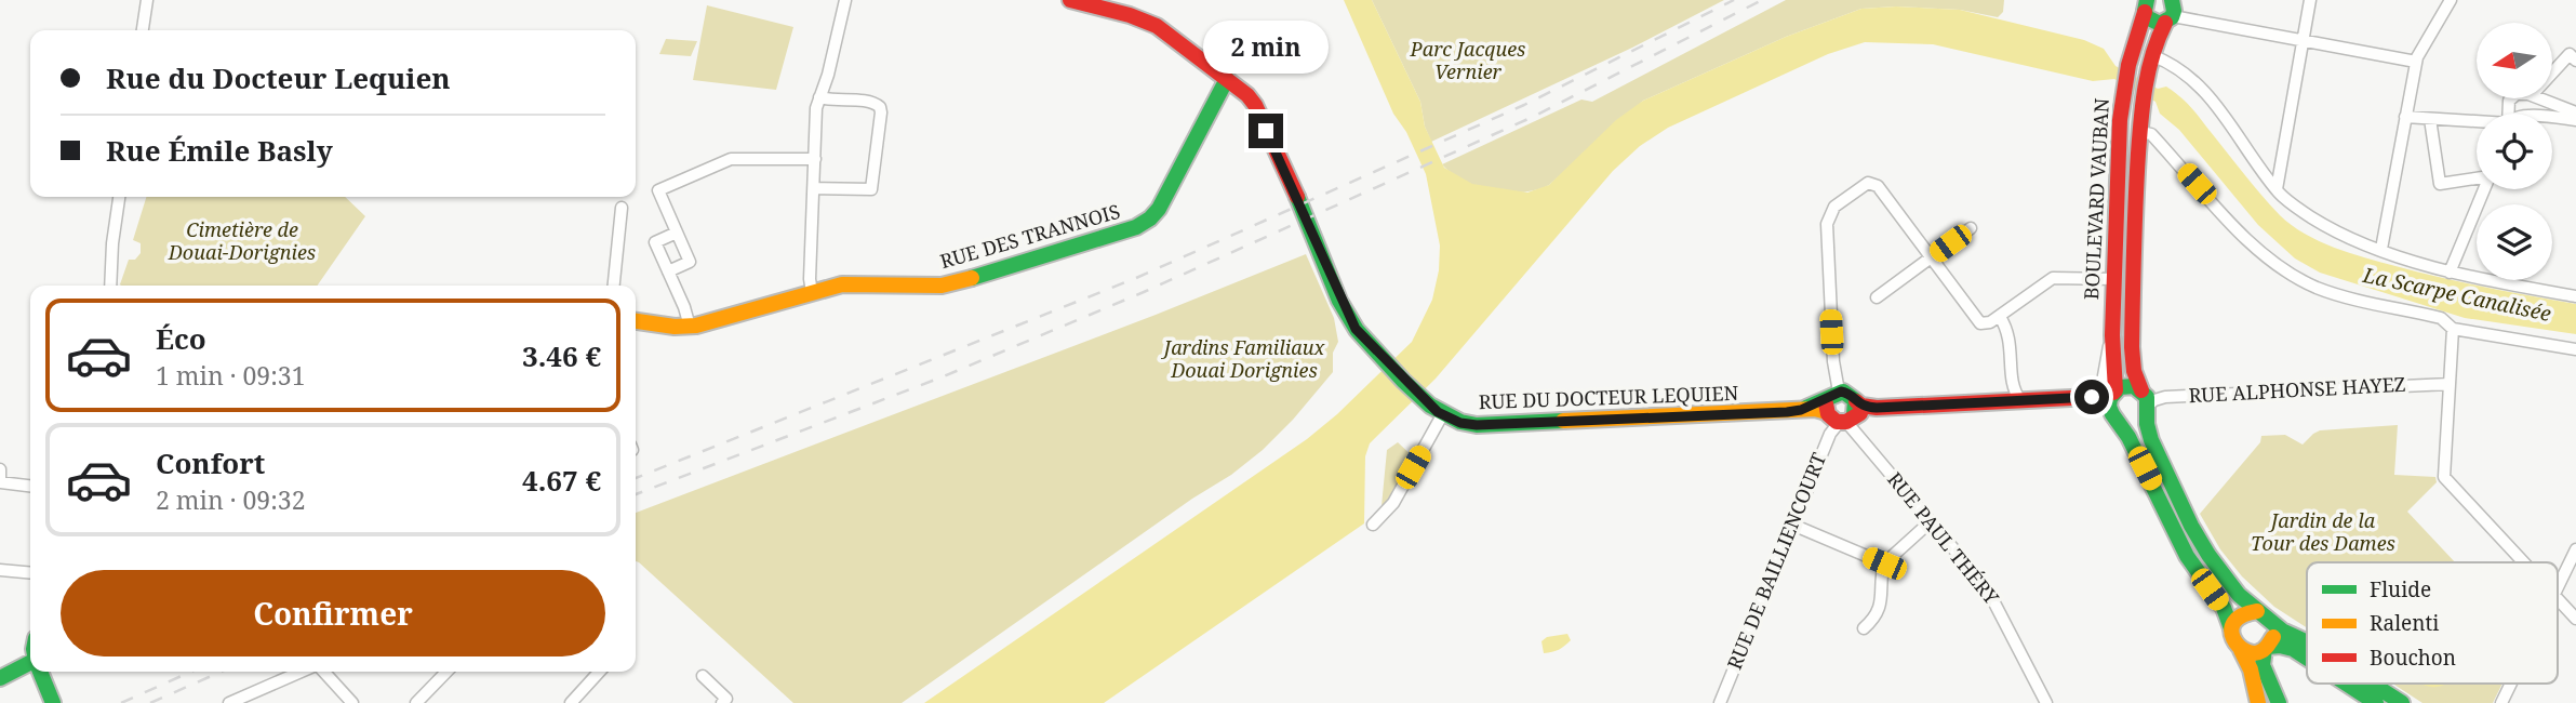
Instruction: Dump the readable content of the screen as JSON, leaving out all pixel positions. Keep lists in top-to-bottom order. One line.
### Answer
{"streets":{"street":["BOULEVARD VAUBAN","RUE DES TRANNOIS","RUE ALPHONSE HAYEZ","RUE DU DOCTEUR LEQUIEN","RUE PAUL THÉRY","RUE DE BAILLIENCOURT"]},"crossings":[["BOULEVARD VAUBAN","RUE ALPHONSE HAYEZ"],["BOULEVARD VAUBAN","RUE DU DOCTEUR LEQUIEN"],["RUE DES TRANNOIS","RUE DU DOCTEUR LEQUIEN"],["RUE ALPHONSE HAYEZ","RUE DU DOCTEUR LEQUIEN"],["RUE DU DOCTEUR LEQUIEN","RUE PAUL THÉRY"],["RUE DU DOCTEUR LEQUIEN","RUE DE BAILLIENCOURT"],["RUE PAUL THÉRY","RUE DE BAILLIENCOURT"]],"water":["La Scarpe Canalisée"],"parks":["Parc Jacques Vernier","Cimetière de Douai-Dorignies","Jardins Familiaux Douai Dorignies","Jardin de la Tour des Dames"],"legend":["Fluide","Ralenti","Bouchon"],"north":"left","page":{"bubble":"2 min","banner":["Rue du Docteur Lequien","Rue Émile Basly"],"list":[{"name":"Éco","note":"1 min · 09:31","value":"3.46 €"},{"name":"Confort","note":"2 min · 09:32","value":"4.67 €"}],"buttons":"Confirmer"}}
